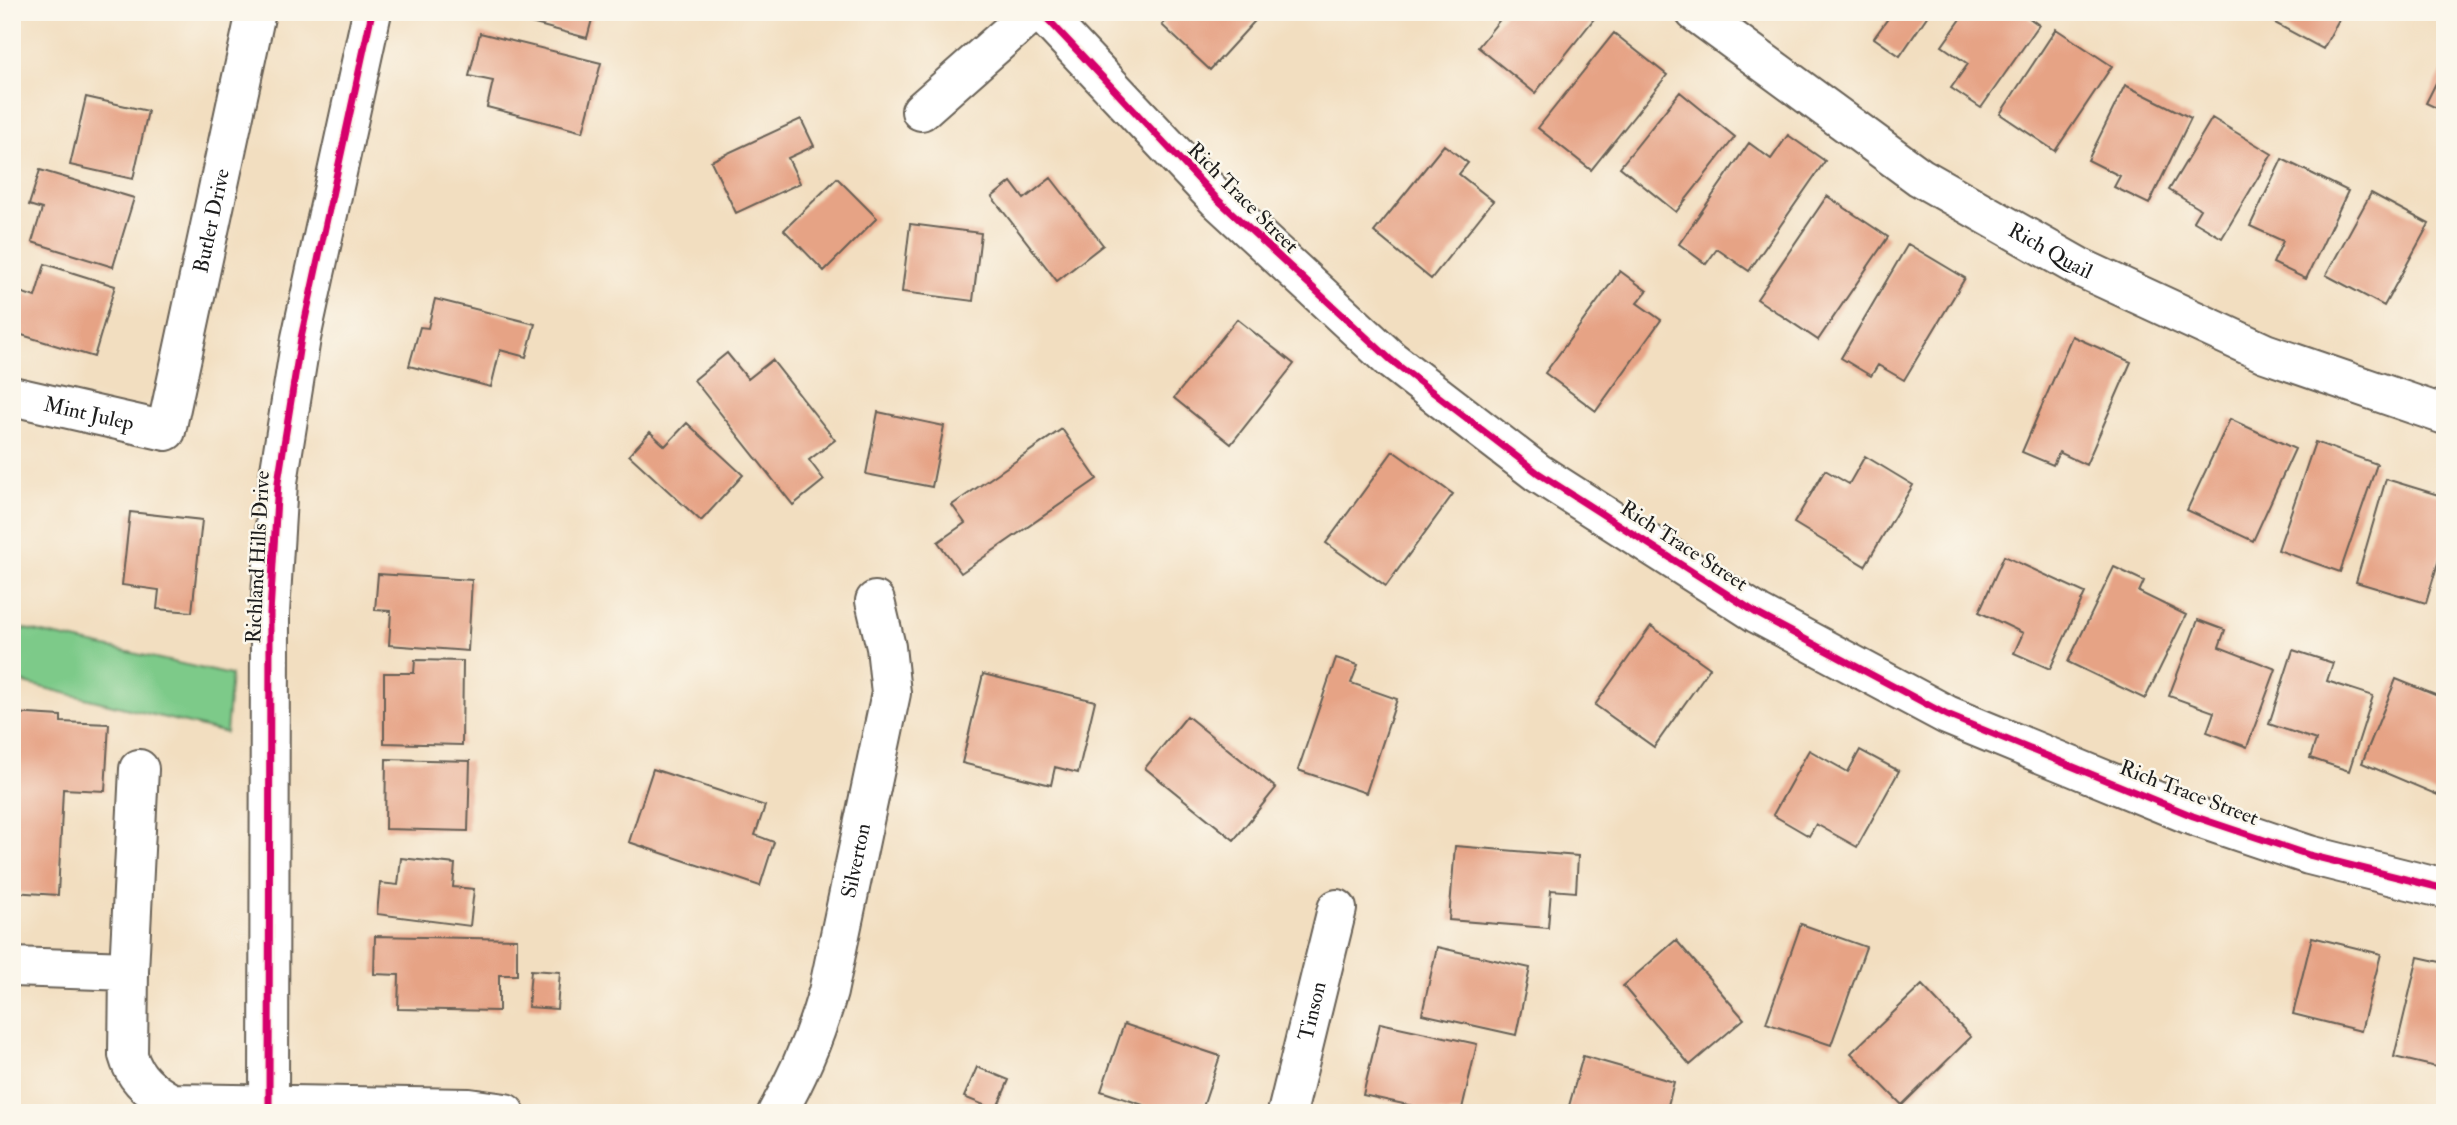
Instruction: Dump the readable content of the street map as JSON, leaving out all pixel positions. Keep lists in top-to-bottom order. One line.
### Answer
{"streets":{"street":["Rich Trace Street","Butler Drive","Rich Quail","Mint Julep","Richland Hills Drive","Silverton","Tinson"]},"crossings":[["Butler Drive","Mint Julep"]]}
